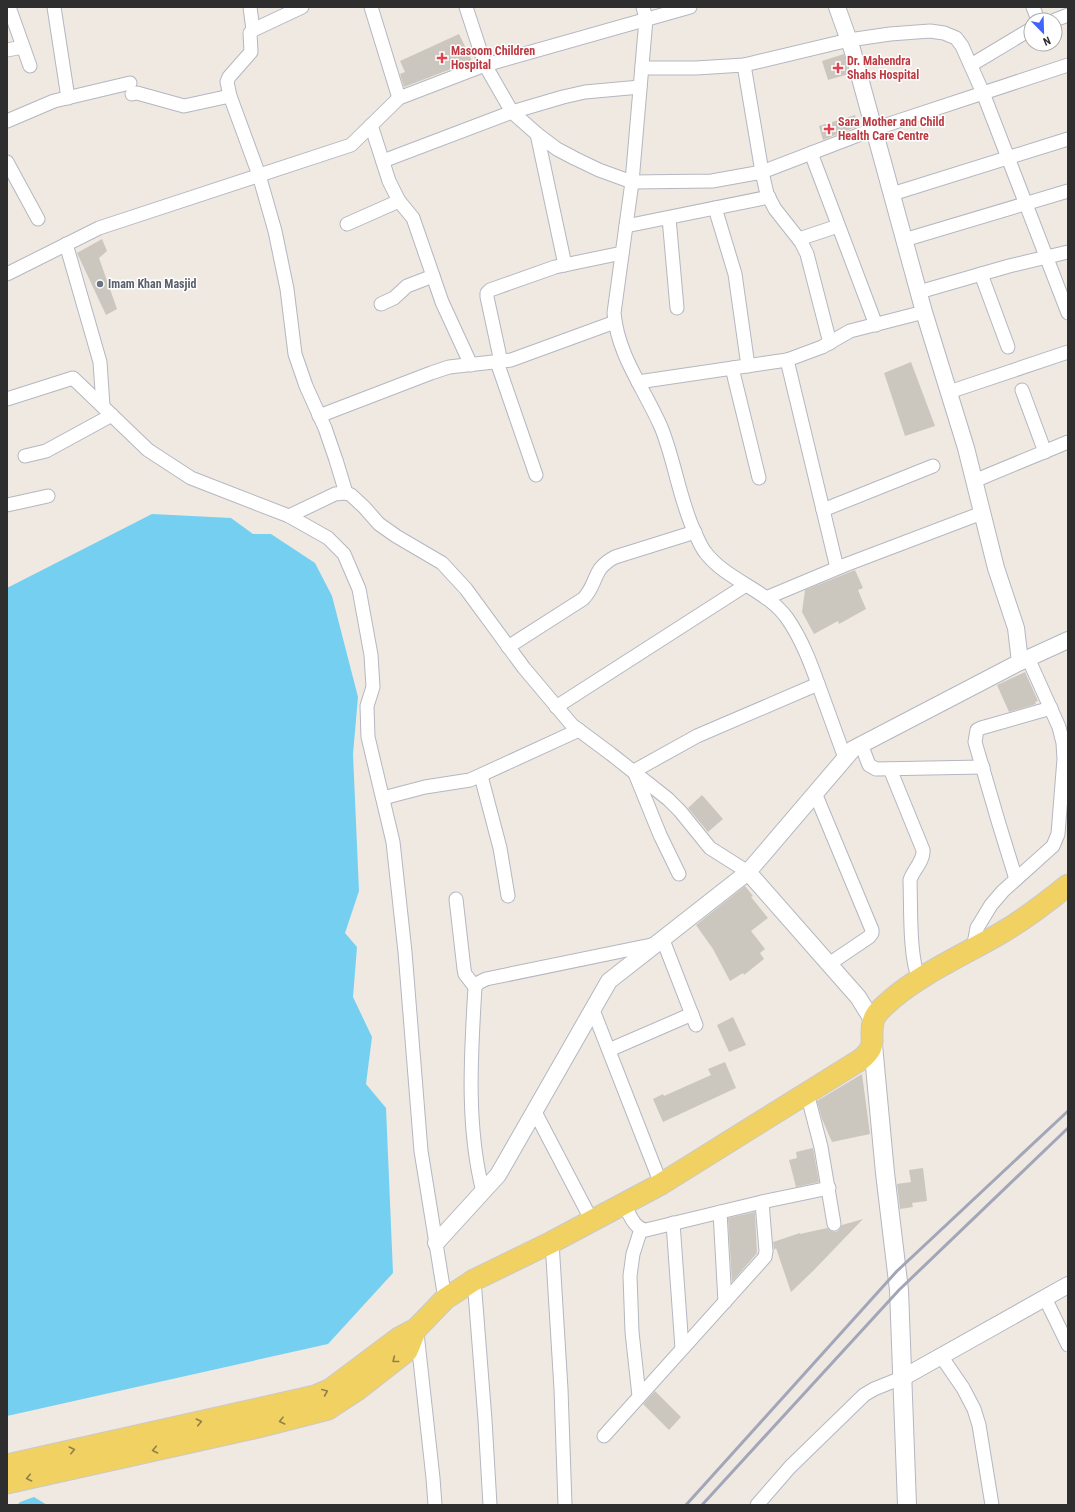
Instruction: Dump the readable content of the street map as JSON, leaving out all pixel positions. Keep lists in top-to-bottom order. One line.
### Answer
{"places":{"health":["Masoom Children Hospital","Dr. Mahendra Shahs Hospital","Sara Mother and Child Health Care Centre"],"other":["Imam Khan Masjid"]},"north":"bottom right"}
